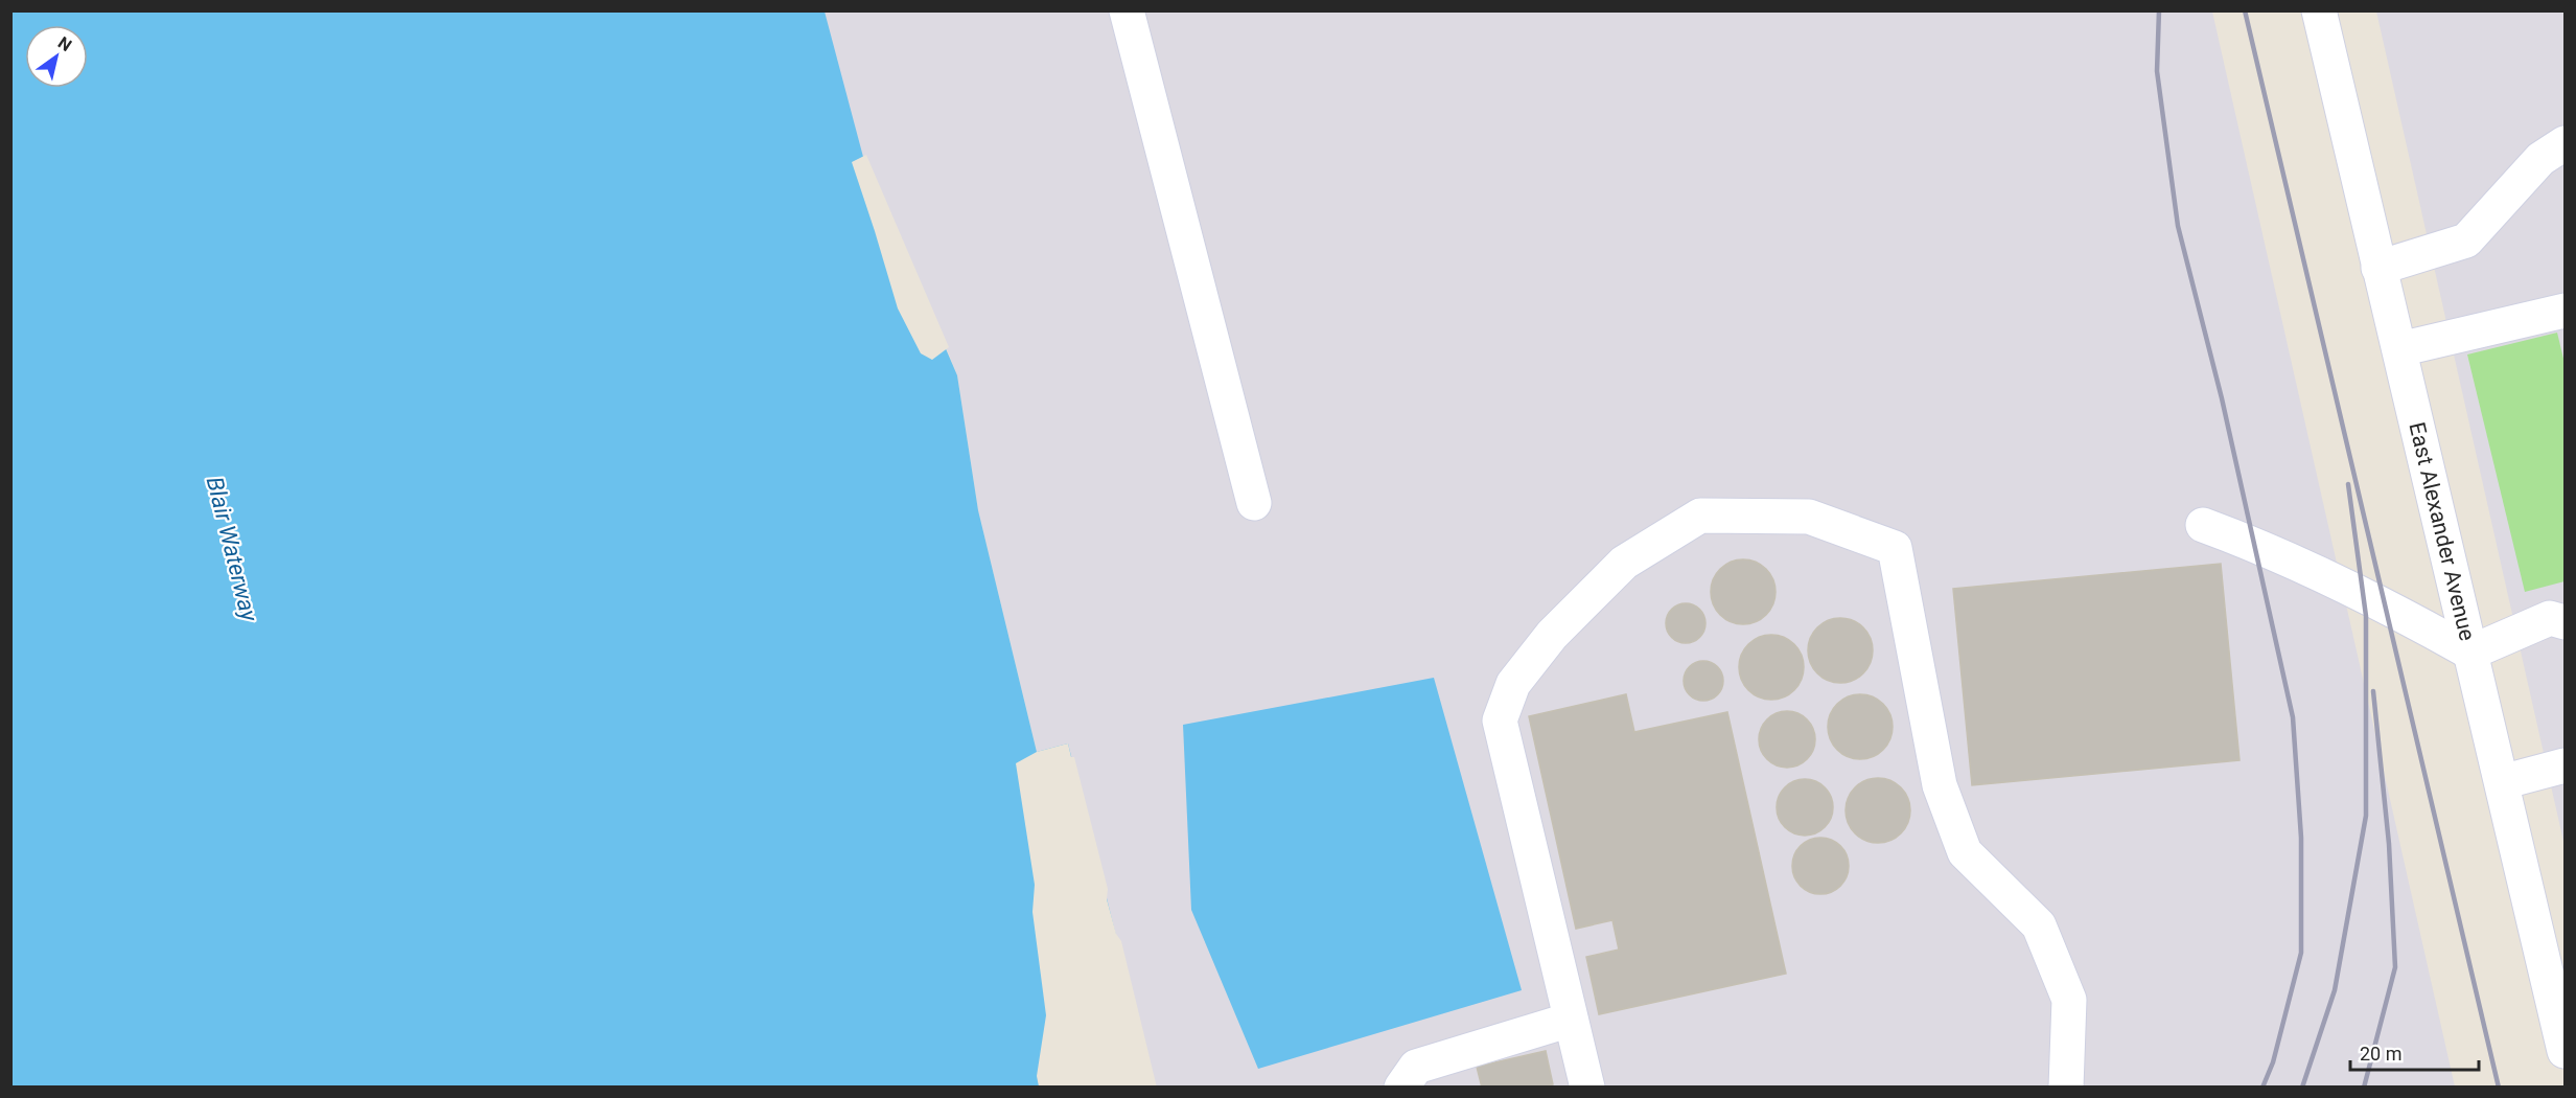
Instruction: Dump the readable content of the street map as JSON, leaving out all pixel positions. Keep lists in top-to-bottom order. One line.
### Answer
{"streets":{"street":["East Alexander Avenue"]},"water":["Blair Waterway"],"scale_bar":"20 m","north":"top right"}
